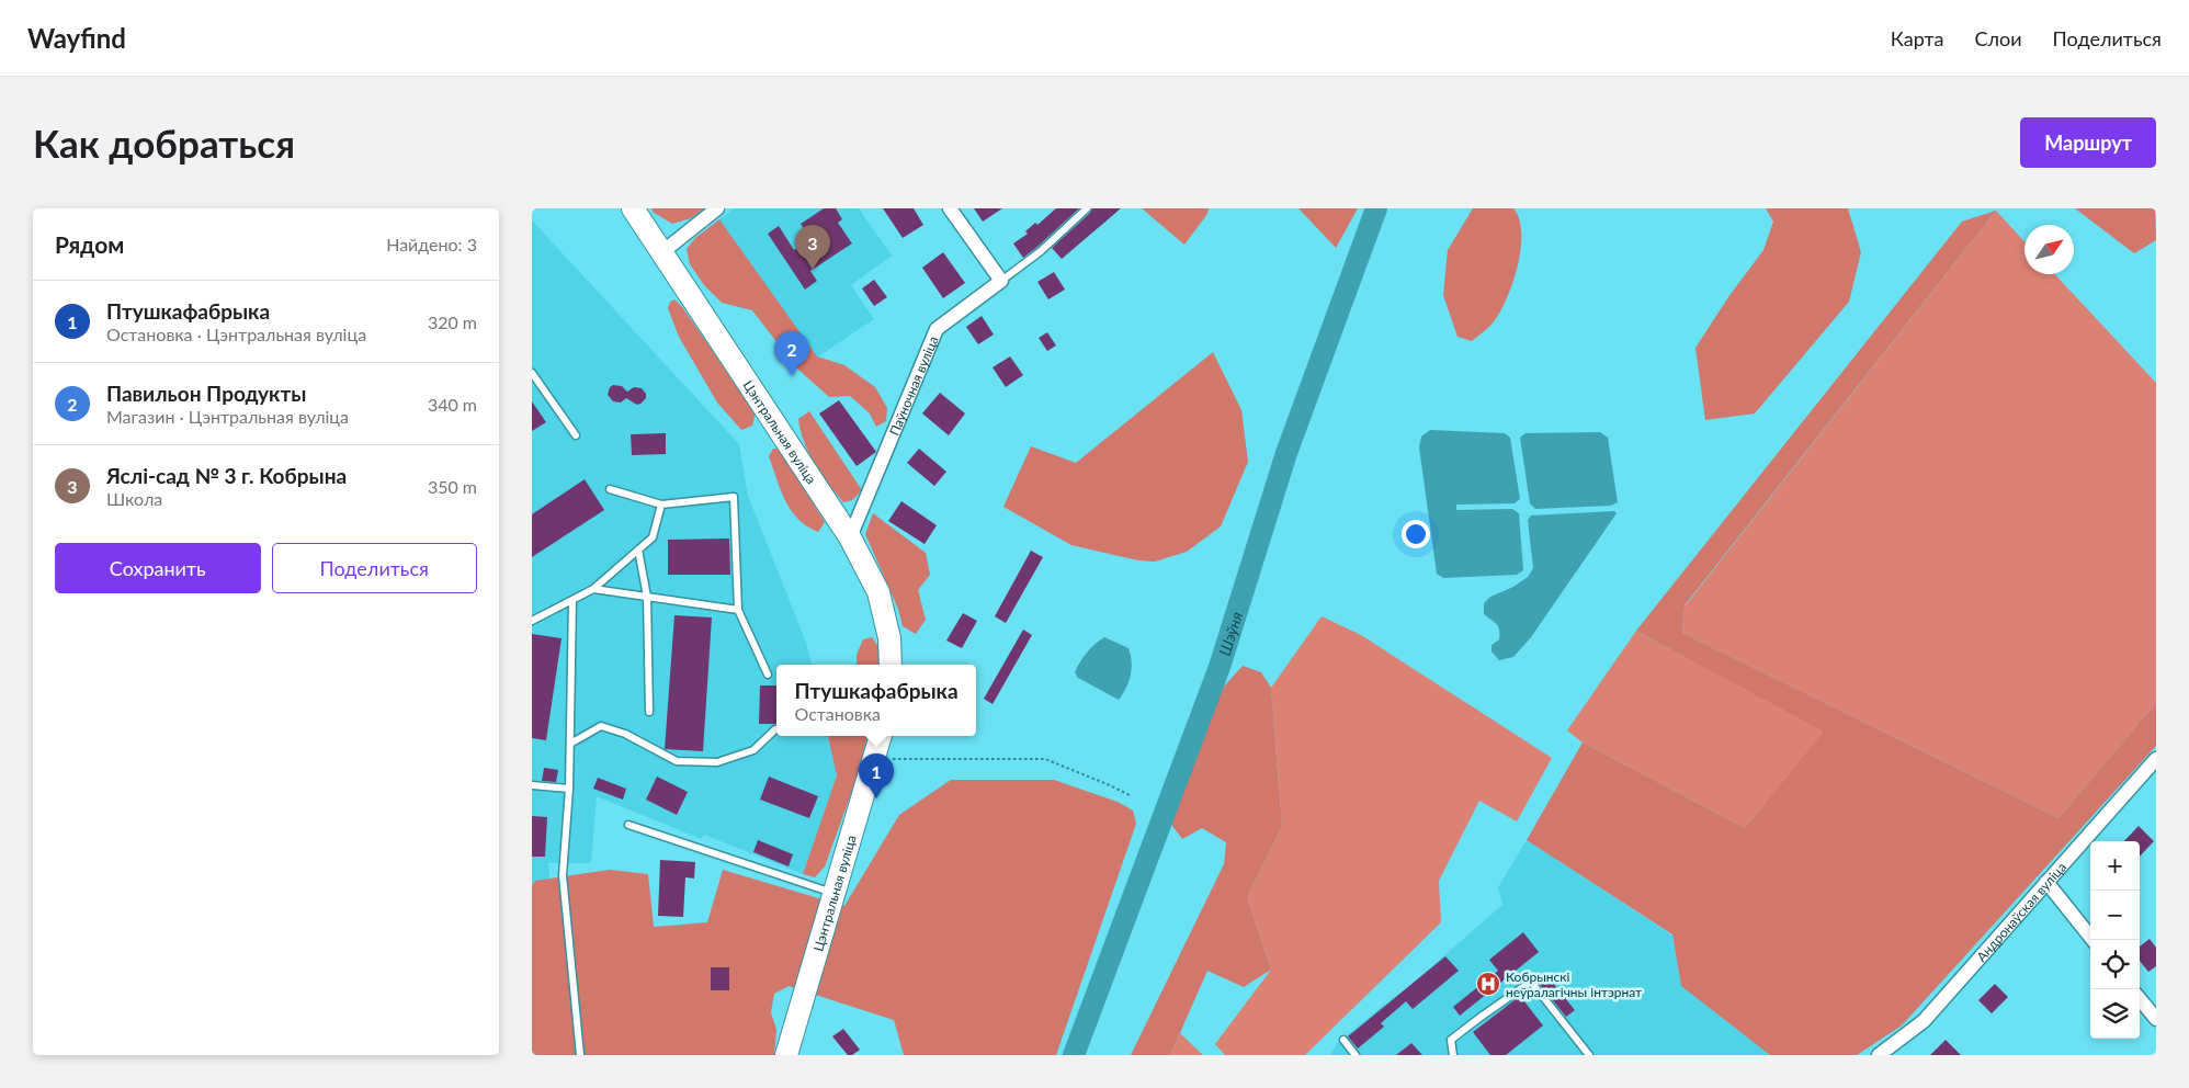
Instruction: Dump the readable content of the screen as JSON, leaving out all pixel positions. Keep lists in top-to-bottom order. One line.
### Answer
{"streets":{"main road":["Цэнтральная вуліца"],"street":["Паўночная вуліца","Андронаўская вуліца"]},"crossings":[["Паўночная вуліца","Цэнтральная вуліца"]],"water":["Шэўня"],"places":{"hospital":["Кобрынскі неўралагічны інтэрнат"]},"north":"top right","page":{"header":"Wayfind","nav":["Карта","Слои","Поделиться"],"buttons":["Маршрут",["Сохранить","Поделиться"]],"title":"Как добраться","heading":["Рядом","Найдено: 3"],"pins":["3","2","1"],"list":[{"mark":"1","name":"Птушкафабрыка","note":"Остановка · Цэнтральная вуліца","value":"320 m"},{"mark":"2","name":"Павильон Продукты","note":"Магазин · Цэнтральная вуліца","value":"340 m"},{"mark":"3","name":"Яслі-сад № 3 г. Кобрына","note":"Школа","value":"350 m"}],"popup":["Птушкафабрыка","Остановка"],"map_buttons":["+","−"]}}
